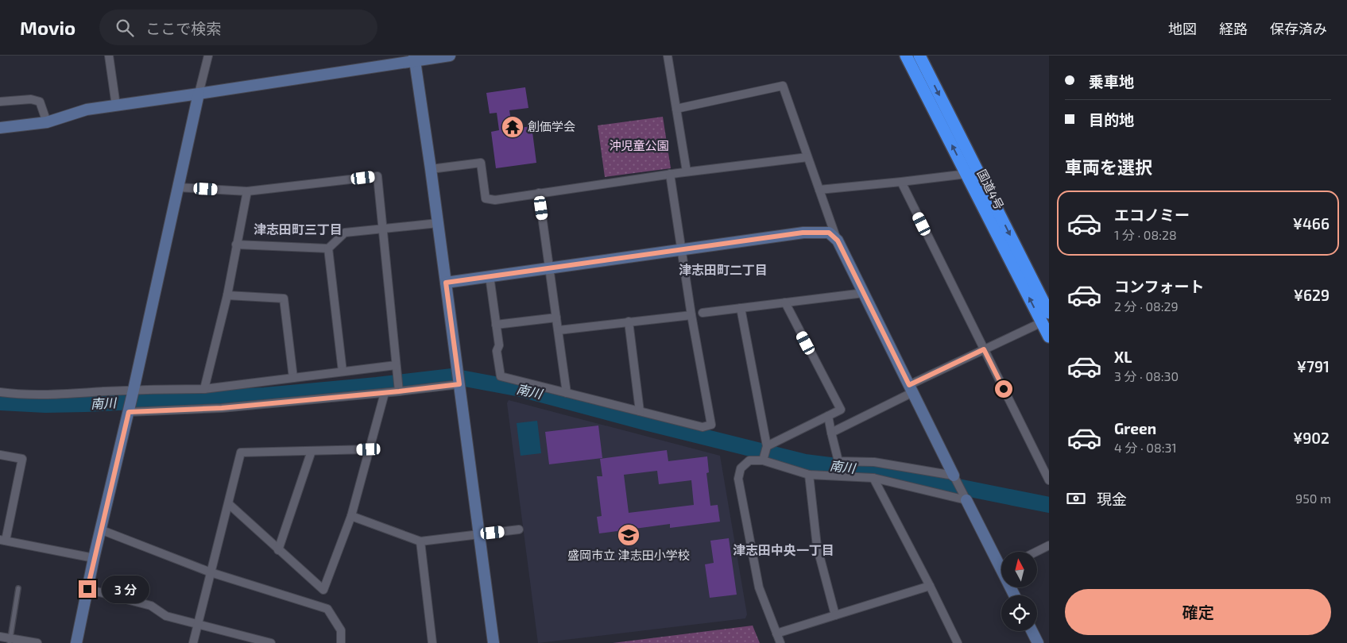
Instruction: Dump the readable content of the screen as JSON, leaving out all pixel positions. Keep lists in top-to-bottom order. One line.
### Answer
{"streets":{"highway":["国道4号"]},"districts":["津志田町三丁目","津志田町二丁目","津志田中央一丁目"],"water":["南川"],"parks":["沖児童公園"],"places":{"temple":["創価学会"],"school or university":["盛岡市立 津志田小学校"]},"north":"top","page":{"header":"Movio","search":"ここで検索","nav":["地図","経路","保存済み"],"banner":["乗車地","目的地"],"heading":"車両を選択","list":[{"name":"エコノミー","note":"1 分 · 08:28","value":"¥466"},{"name":"コンフォート","note":"2 分 · 08:29","value":"¥629"},{"name":"XL","note":"3 分 · 08:30","value":"¥791"},{"name":"Green","note":"4 分 · 08:31","value":"¥902"}],"pay":["現金","950 m"],"bubble":"3 分","buttons":"確定"}}
